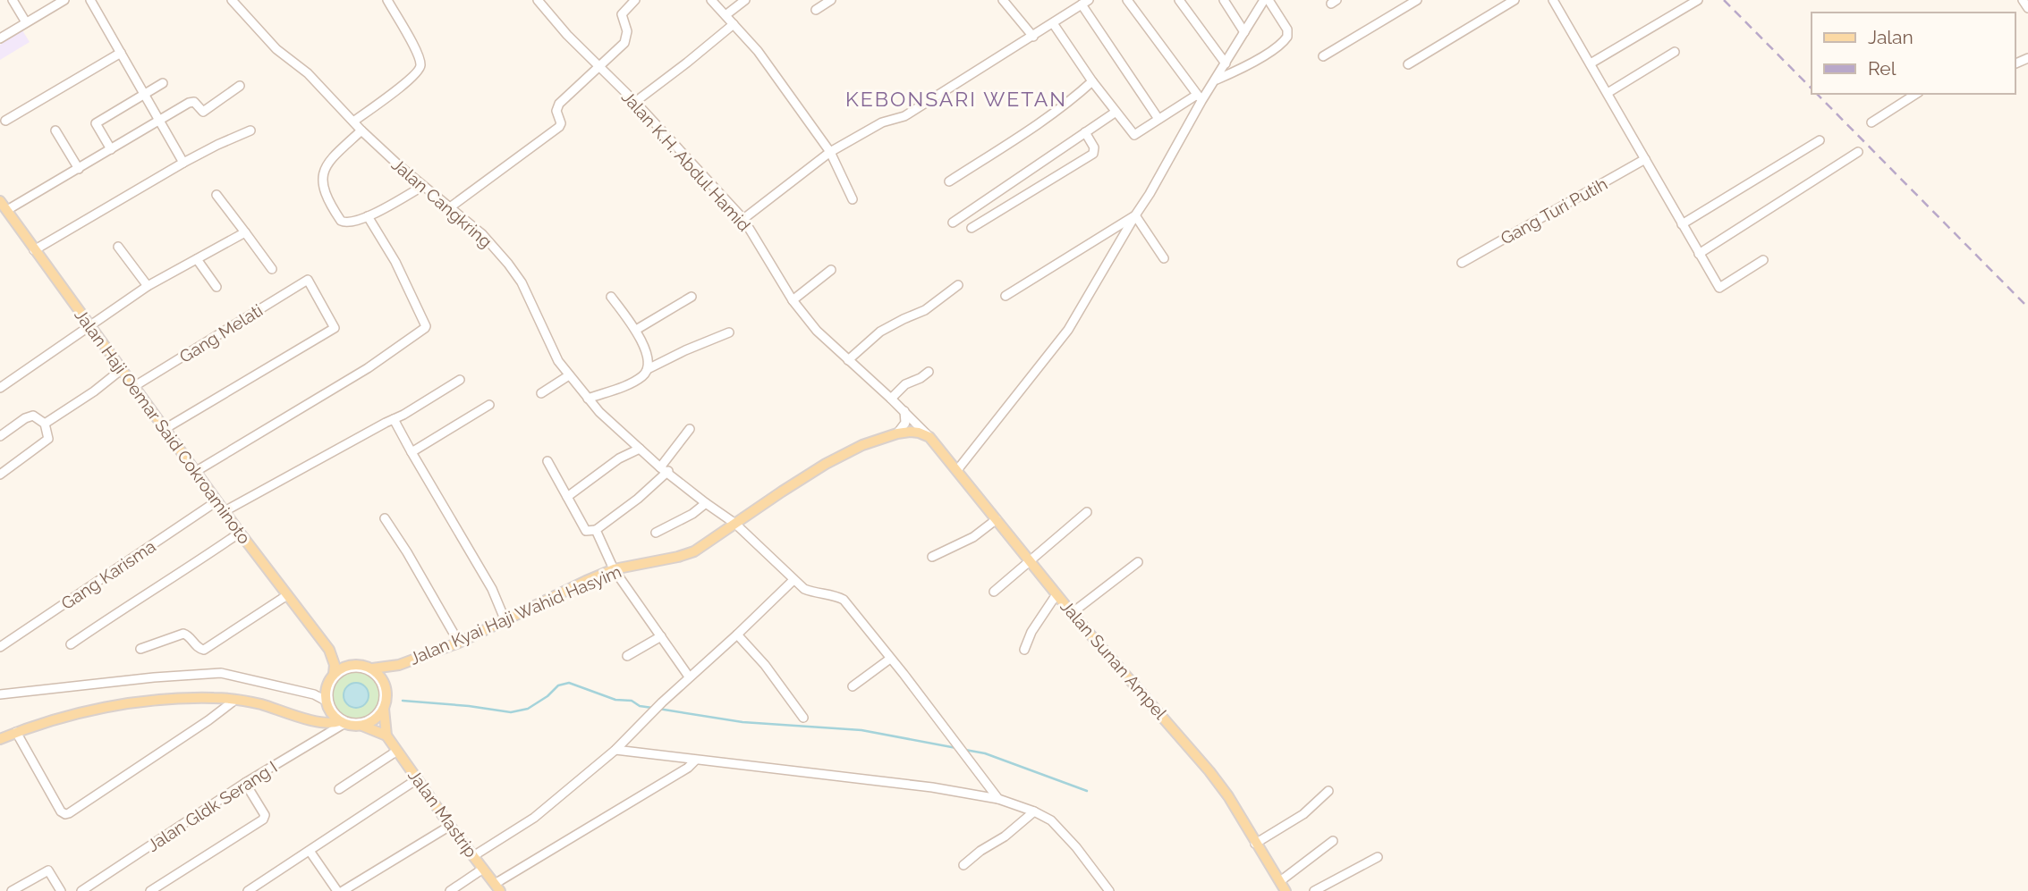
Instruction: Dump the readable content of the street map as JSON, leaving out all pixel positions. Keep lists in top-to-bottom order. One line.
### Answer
{"streets":{"main road":["Jalan Haji Oemar Said Cokroaminoto","Jalan Kyai Haji Wahid Hasyim","Jalan Sunan Ampel","Jalan Mastrip"],"street":["Jalan K.H. Abdul Hamid","Jalan Cangkring","Gang Turi Putih","Gang Melati","Gang Karisma","Jalan Gldk Serang I"]},"crossings":[["Jalan K.H. Abdul Hamid","Jalan Sunan Ampel"],["Jalan Cangkring","Jalan Kyai Haji Wahid Hasyim"],["Gang Melati","Jalan Haji Oemar Said Cokroaminoto"],["Jalan Haji Oemar Said Cokroaminoto","Gang Karisma"],["Jalan Kyai Haji Wahid Hasyim","Jalan Mastrip"]],"districts":["KEBONSARI WETAN"],"legend":["Jalan","Rel"]}
